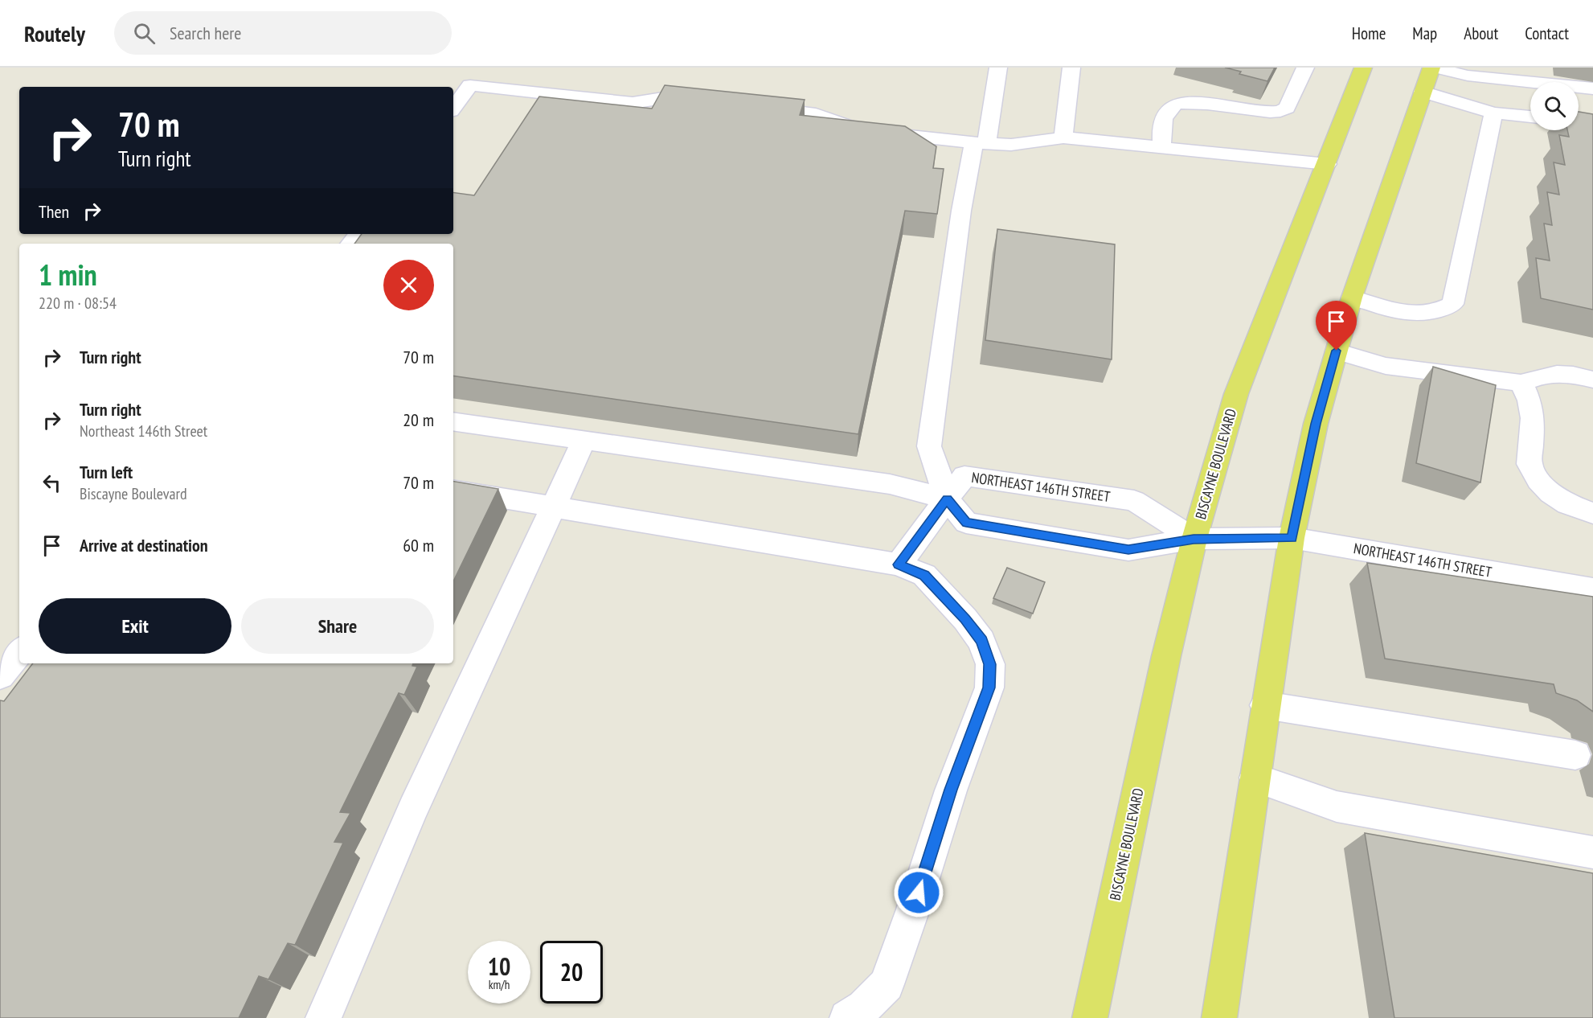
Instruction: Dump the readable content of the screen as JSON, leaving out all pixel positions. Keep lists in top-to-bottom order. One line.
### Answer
{"streets":{"main road":["BISCAYNE BOULEVARD"],"street":["NORTHEAST 146TH STREET"]},"crossings":[["BISCAYNE BOULEVARD","NORTHEAST 146TH STREET"]],"page":{"header":"Routely","search":"Search here","nav":["Home","Map","About","Contact"],"turn":["70 m","Turn right"],"then":"Then","heading":["1 min","220 m · 08:54"],"list":[{"name":"Turn right","value":"70 m"},{"name":"Turn right","note":"Northeast 146th Street","value":"20 m"},{"name":"Turn left","note":"Biscayne Boulevard","value":"70 m"},{"name":"Arrive at destination","value":"60 m"}],"buttons":["Exit","Share"],"speed":"10 km/h","limit":"20"}}
